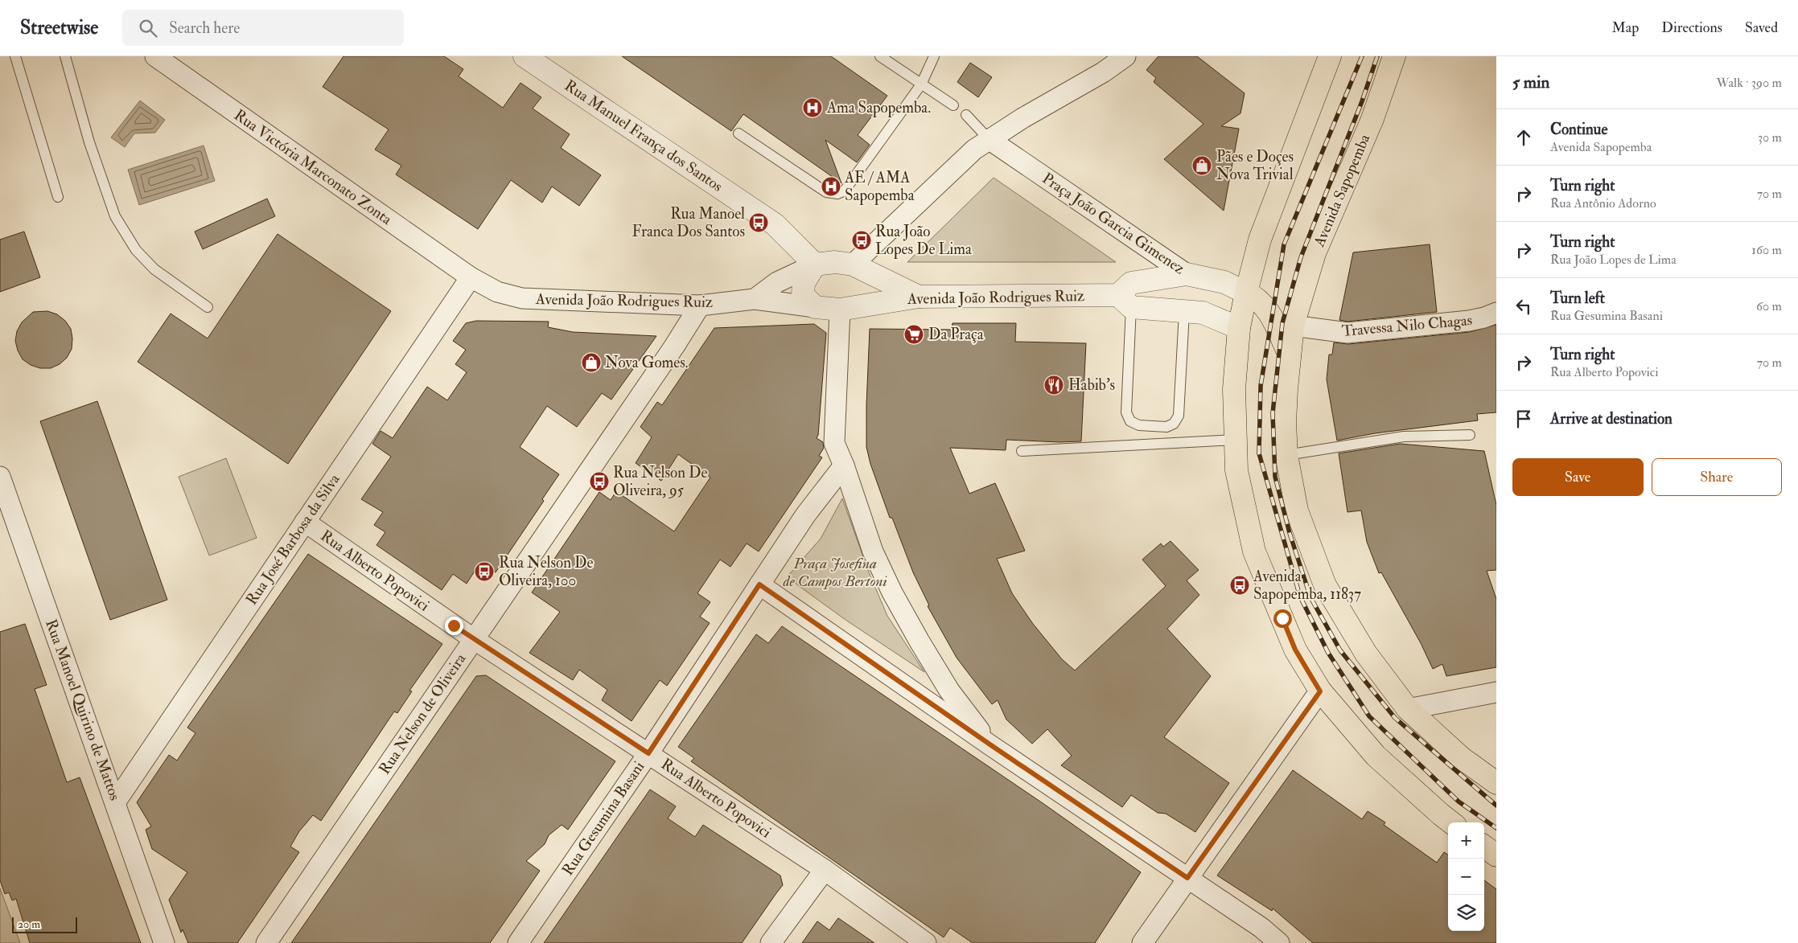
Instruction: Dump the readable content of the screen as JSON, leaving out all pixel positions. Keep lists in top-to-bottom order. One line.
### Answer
{"streets":{"main road":["Avenida Sapopemba"],"street":["Rua Manuel França dos Santos","Rua Victória Marconato Zonta","Praça João Garcia Gimenez","Avenida João Rodrigues Ruiz","Travessa Nilo Chagas","Rua José Barbosa da Silva","Rua Alberto Popovici","Rua Manoel Quirino de Mattos","Rua Nelson de Oliveira","Rua Gesumina Basani"]},"crossings":[["Rua Victória Marconato Zonta","Avenida João Rodrigues Ruiz"],["Rua Victória Marconato Zonta","Rua José Barbosa da Silva"],["Avenida Sapopemba","Travessa Nilo Chagas"],["Avenida João Rodrigues Ruiz","Rua José Barbosa da Silva"],["Avenida João Rodrigues Ruiz","Rua Nelson de Oliveira"],["Rua José Barbosa da Silva","Rua Alberto Popovici"],["Rua José Barbosa da Silva","Rua Manoel Quirino de Mattos"],["Rua Alberto Popovici","Rua Nelson de Oliveira"],["Rua Alberto Popovici","Rua Gesumina Basani"]],"parks":["Praça Josefina de Campos Bertoni"],"places":{"hospital":["Ama Sapopemba.","AE / AMA Sapopemba"],"shop":["Pães e Doçes Nova Trivial","Nova Gomes."],"bus stop":["Rua Manoel Franca Dos Santos","Rua João Lopes De Lima","Rua Nelson De Oliveira, 95","Rua Nelson De Oliveira, 100","Avenida Sapopemba, 11837"],"supermarket":["Da Praça"],"restaurant":["Habib's"]},"scale_bar":"20 m","page":{"header":"Streetwise","search":"Search here","nav":["Map","Directions","Saved"],"heading":["5 min","Walk · 390 m"],"list":[["Continue","Avenida Sapopemba","30 m"],["Turn right","Rua Antônio Adorno","70 m"],["Turn right","Rua João Lopes de Lima","160 m"],["Turn left","Rua Gesumina Basani","60 m"],["Turn right","Rua Alberto Popovici","70 m"],"Arrive at destination"],"buttons":["Save","Share"],"map_buttons":["+","−"],"scale":"20 m"}}
